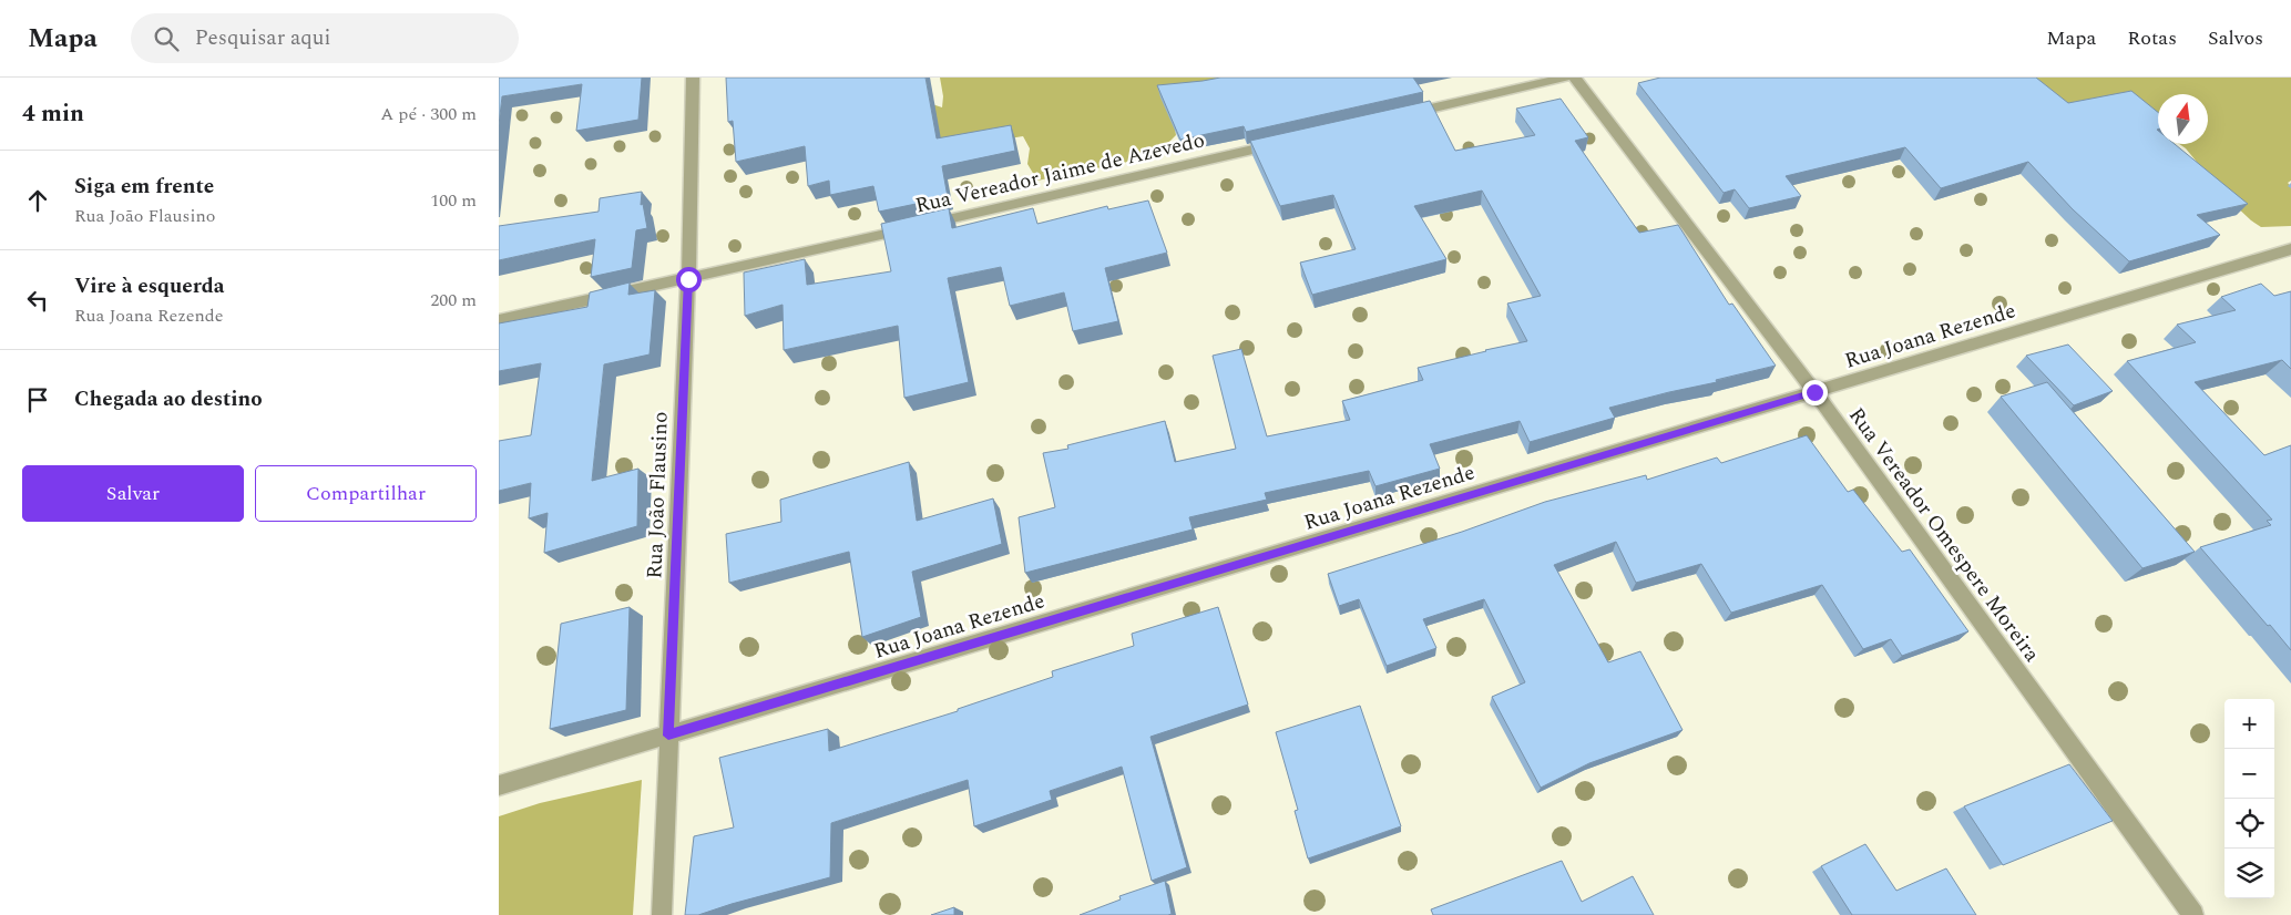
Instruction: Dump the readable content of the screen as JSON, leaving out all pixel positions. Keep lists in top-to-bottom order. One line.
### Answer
{"streets":{"street":["Rua Vereador Jaime de Azevedo","Rua Joana Rezende","Rua João Flausino","Rua Vereador Omespere Moreira"]},"crossings":[["Rua Vereador Jaime de Azevedo","Rua João Flausino"],["Rua Joana Rezende","Rua João Flausino"],["Rua Joana Rezende","Rua Vereador Omespere Moreira"]],"north":"top","page":{"header":"Mapa","search":"Pesquisar aqui","nav":["Mapa","Rotas","Salvos"],"heading":["4 min","A pé · 300 m"],"list":[["Siga em frente","Rua João Flausino","100 m"],["Vire à esquerda","Rua Joana Rezende","200 m"],"Chegada ao destino"],"buttons":["Salvar","Compartilhar"],"map_buttons":["+","−"]}}
